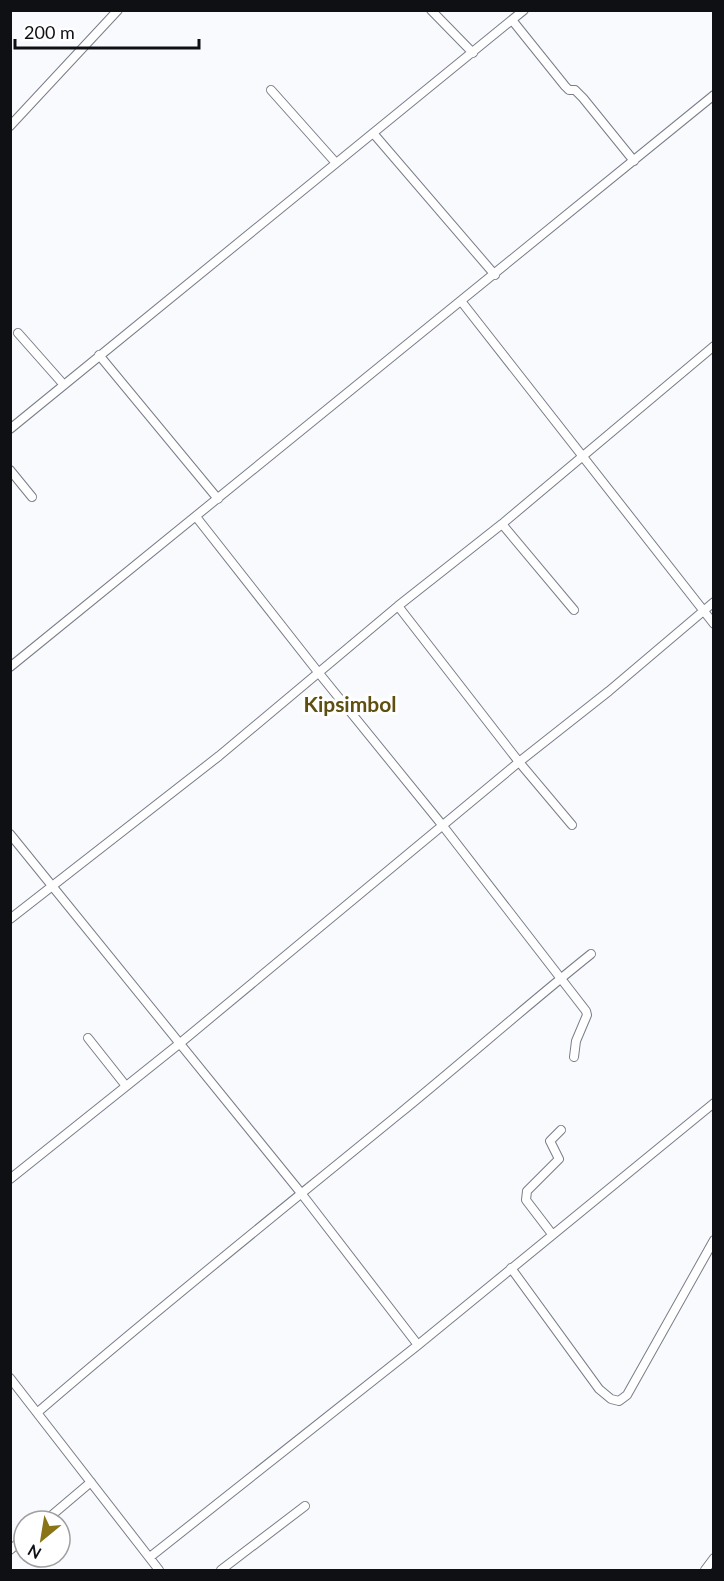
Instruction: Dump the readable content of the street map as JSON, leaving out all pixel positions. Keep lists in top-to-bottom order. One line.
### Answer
{"districts":["Kipsimbol"],"scale_bar":"200 m","north":"bottom left"}
